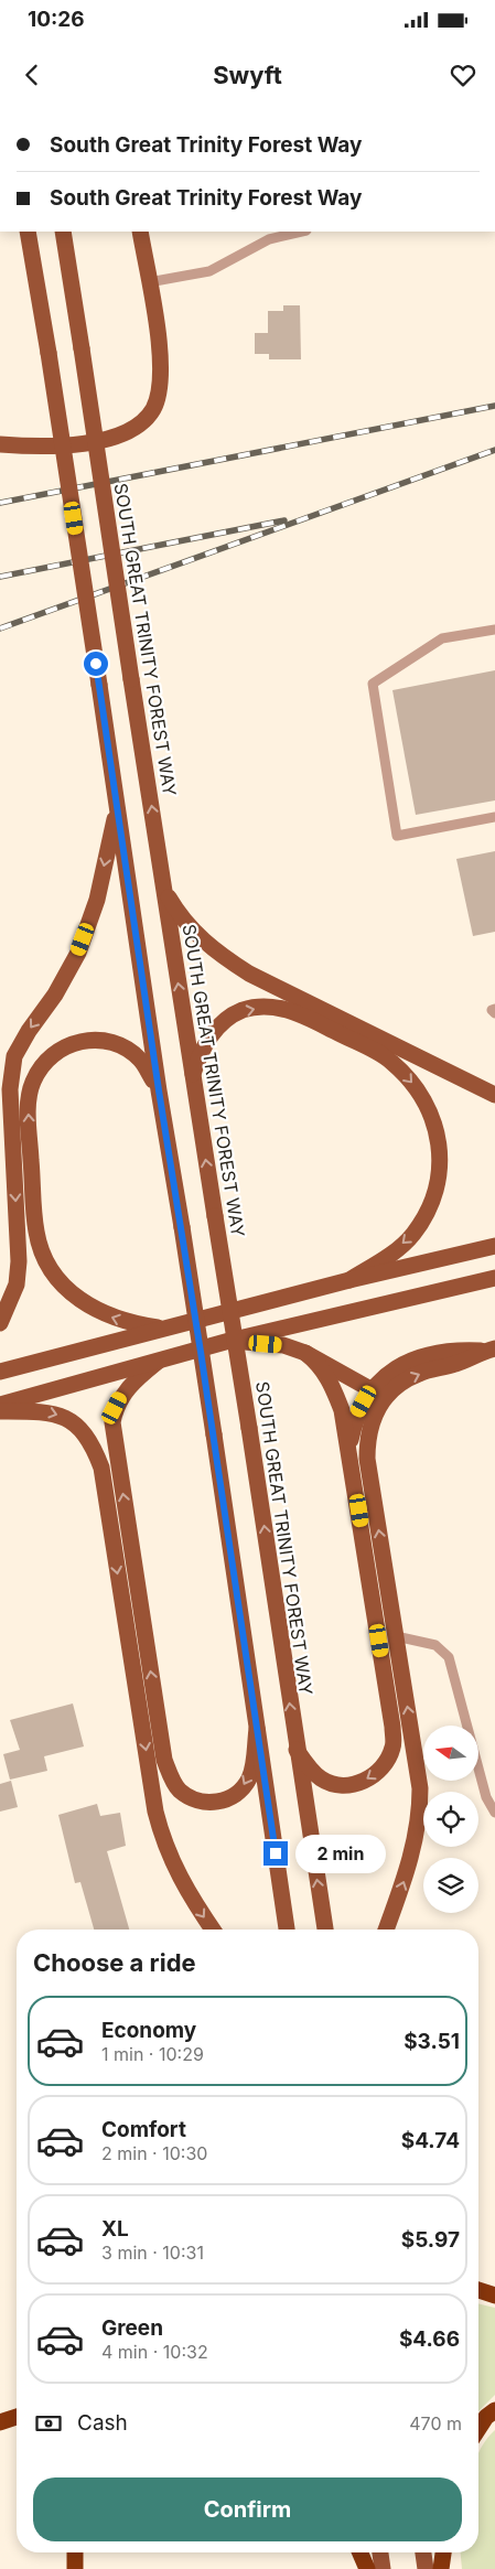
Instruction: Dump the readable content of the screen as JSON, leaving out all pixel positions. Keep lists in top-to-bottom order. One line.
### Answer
{"streets":{"main road":["SOUTH GREAT TRINITY FOREST WAY"]},"north":"left","page":{"status":"10:26","header":"Swyft","banner":["South Great Trinity Forest Way","South Great Trinity Forest Way"],"bubble":"2 min","heading":"Choose a ride","list":[{"name":"Economy","note":"1 min · 10:29","value":"$3.51"},{"name":"Comfort","note":"2 min · 10:30","value":"$4.74"},{"name":"XL","note":"3 min · 10:31","value":"$5.97"},{"name":"Green","note":"4 min · 10:32","value":"$4.66"}],"pay":["Cash","470 m"],"buttons":"Confirm"}}
